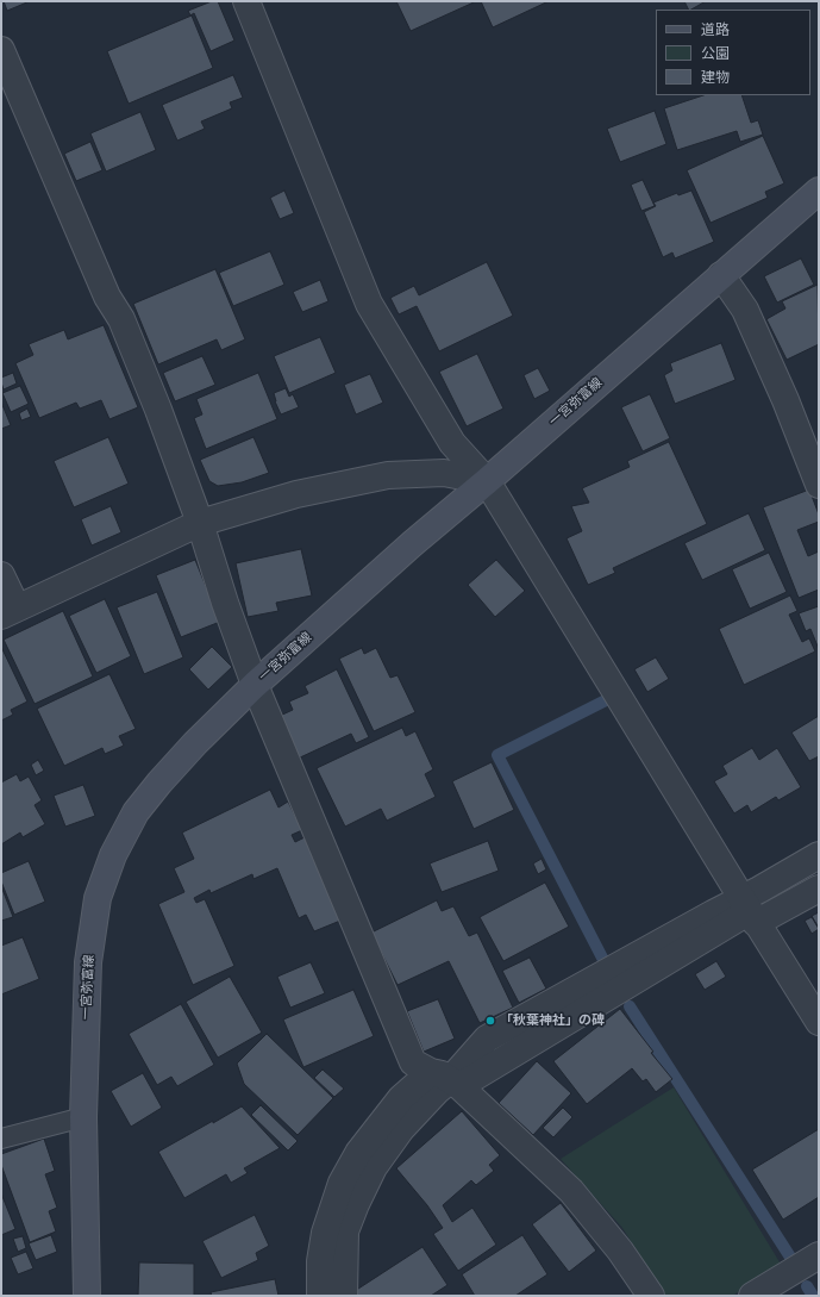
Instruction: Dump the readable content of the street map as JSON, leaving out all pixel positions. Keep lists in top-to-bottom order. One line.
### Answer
{"streets":{"main road":["一宮弥富線"]},"places":["「秋葉神社」の碑"],"legend":["道路","公園","建物"]}
